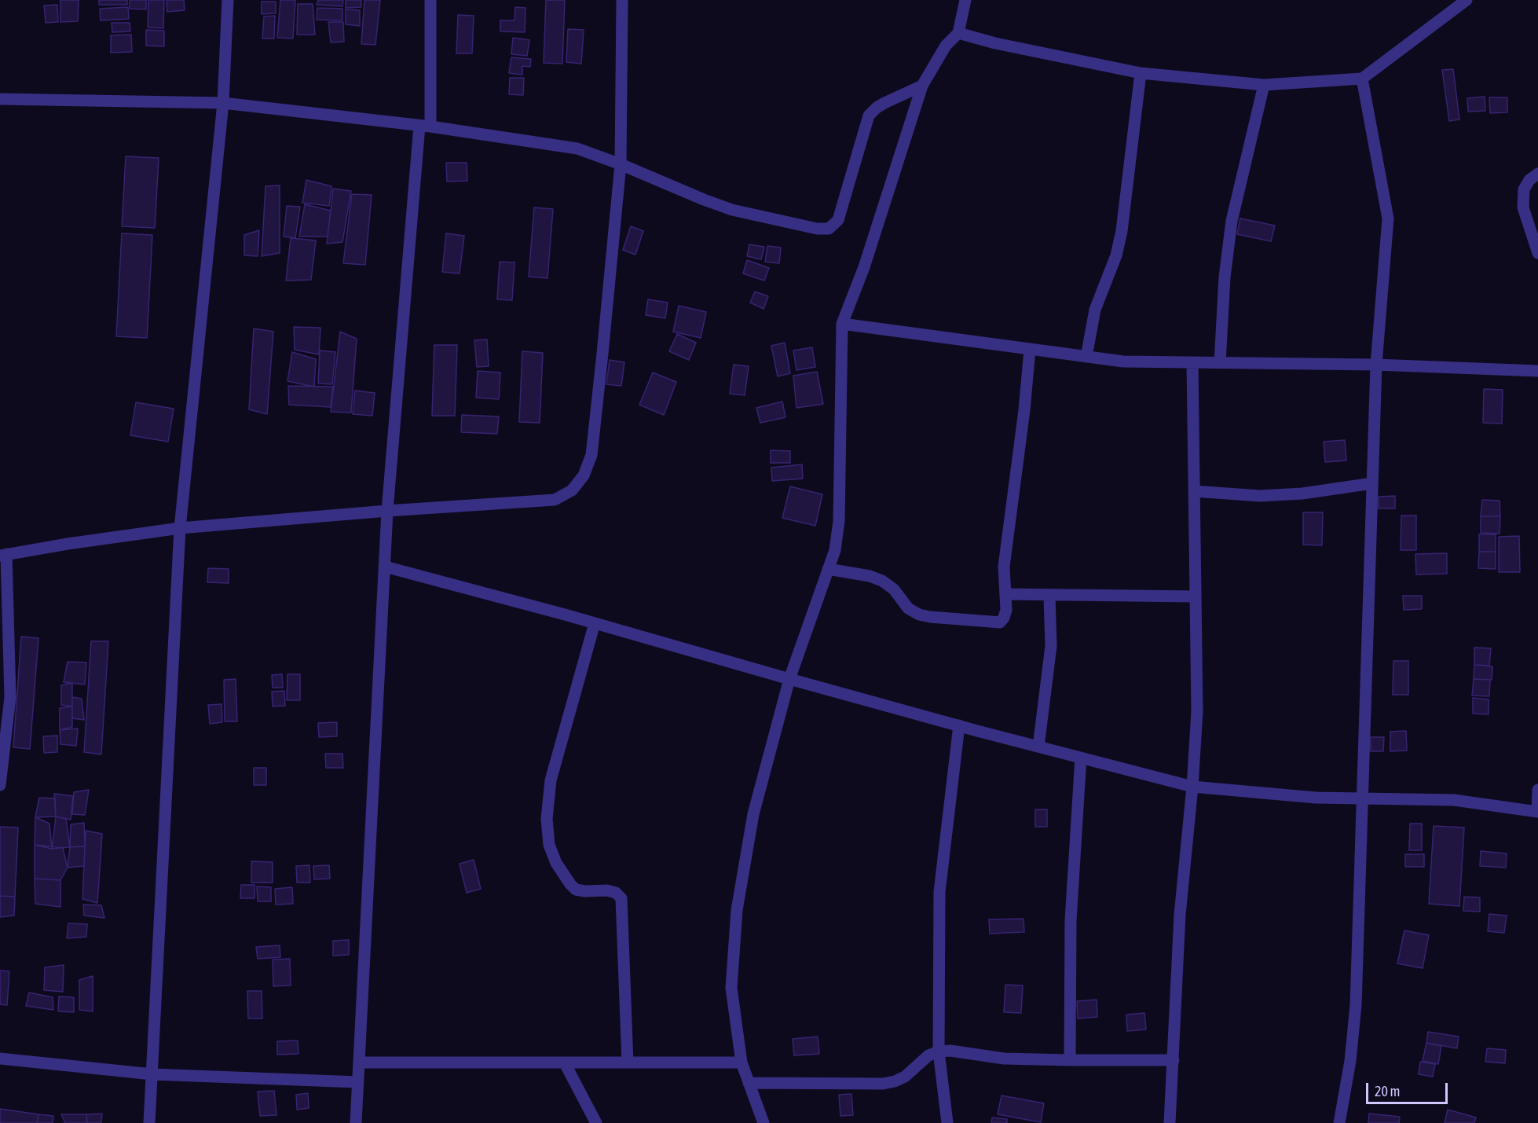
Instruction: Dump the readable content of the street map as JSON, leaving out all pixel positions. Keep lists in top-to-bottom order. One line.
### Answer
{"scale_bar":"20 m"}
